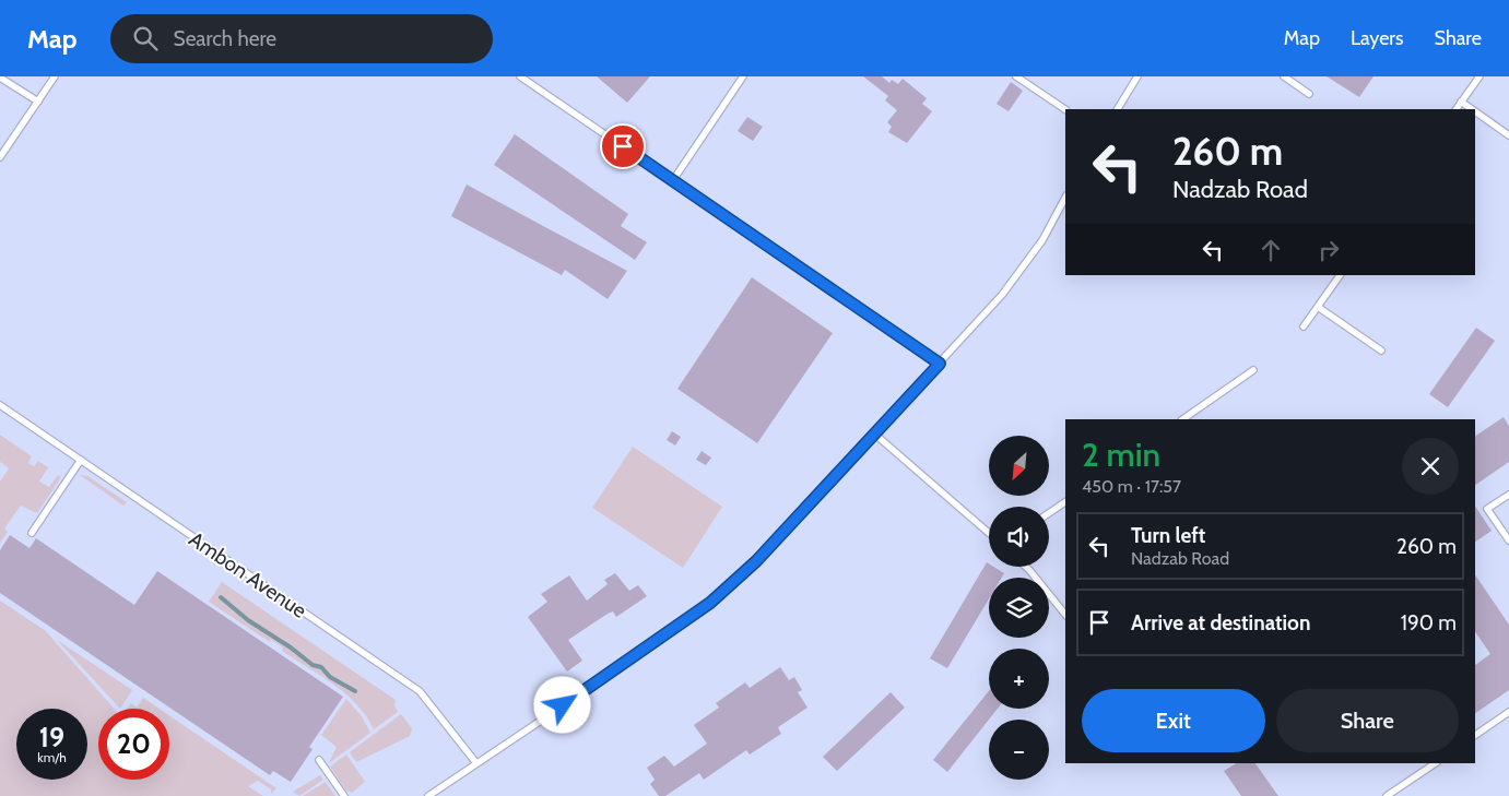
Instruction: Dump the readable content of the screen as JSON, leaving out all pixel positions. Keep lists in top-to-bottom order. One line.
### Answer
{"streets":{"lane":["Ambon Avenue"]},"north":"bottom left","page":{"header":"Map","search":"Search here","nav":["Map","Layers","Share"],"turn":["260 m","Nadzab Road"],"heading":["2 min","450 m · 17:57"],"map_buttons":["+","−"],"list":[{"name":"Turn left","note":"Nadzab Road","value":"260 m"},{"name":"Arrive at destination","value":"190 m"}],"buttons":["Exit","Share"],"speed":"19 km/h","limit":"20"}}
